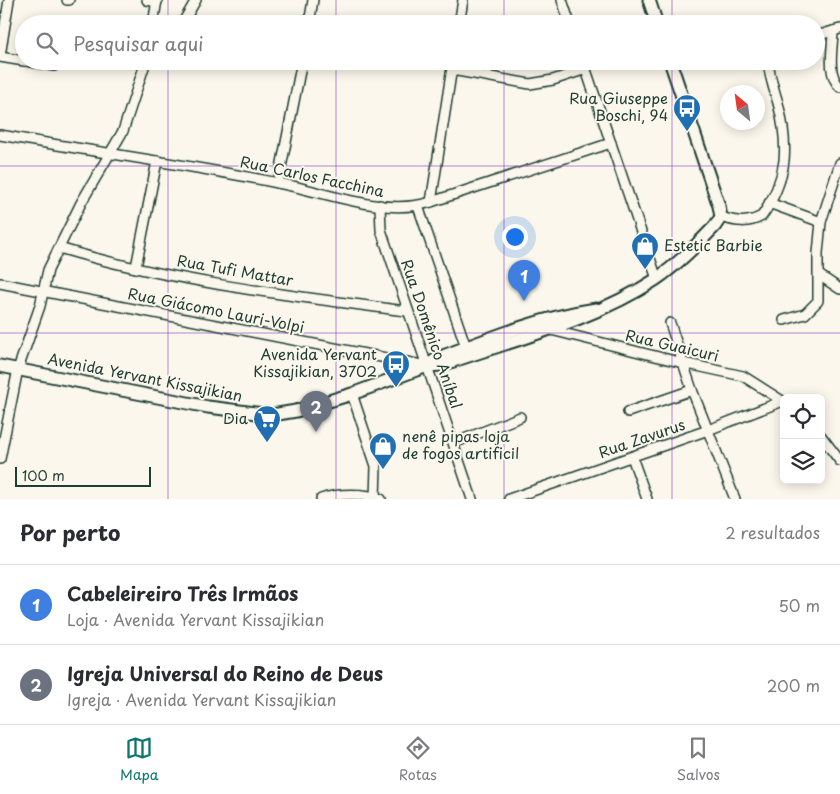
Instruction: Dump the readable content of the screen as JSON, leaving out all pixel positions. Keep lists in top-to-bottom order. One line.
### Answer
{"streets":{"main road":["Avenida Yervant Kissajikian"],"street":["Rua Carlos Facchina","Rua Tufi Mattar","Rua Giácomo Lauri-Volpi","Rua Domênico Aníbal","Rua Guaicuri","Rua Zavurus"]},"crossings":[["Rua Carlos Facchina","Rua Domênico Aníbal"],["Rua Tufi Mattar","Rua Domênico Aníbal"],["Rua Giácomo Lauri-Volpi","Rua Domênico Aníbal"],["Rua Giácomo Lauri-Volpi","Avenida Yervant Kissajikian"],["Rua Domênico Aníbal","Avenida Yervant Kissajikian"],["Rua Guaicuri","Avenida Yervant Kissajikian"]],"places":{"bus stop":["Rua Giuseppe Boschi, 94","Avenida Yervant Kissajikian, 3702"],"shop":["Estetic Barbie","nenê pipas loja de fogos artificil"],"supermarket":["Dia"]},"scale_bar":"100 m","north":"top left","page":{"search":"Pesquisar aqui","pins":["1","2"],"scale":"100 m","heading":["Por perto","2 resultados"],"list":[{"mark":"1","name":"Cabeleireiro Três Irmãos","note":"Loja · Avenida Yervant Kissajikian","value":"50 m"},{"mark":"2","name":"Igreja Universal do Reino de Deus","note":"Igreja · Avenida Yervant Kissajikian","value":"200 m"}],"nav":["Mapa","Rotas","Salvos"]}}
